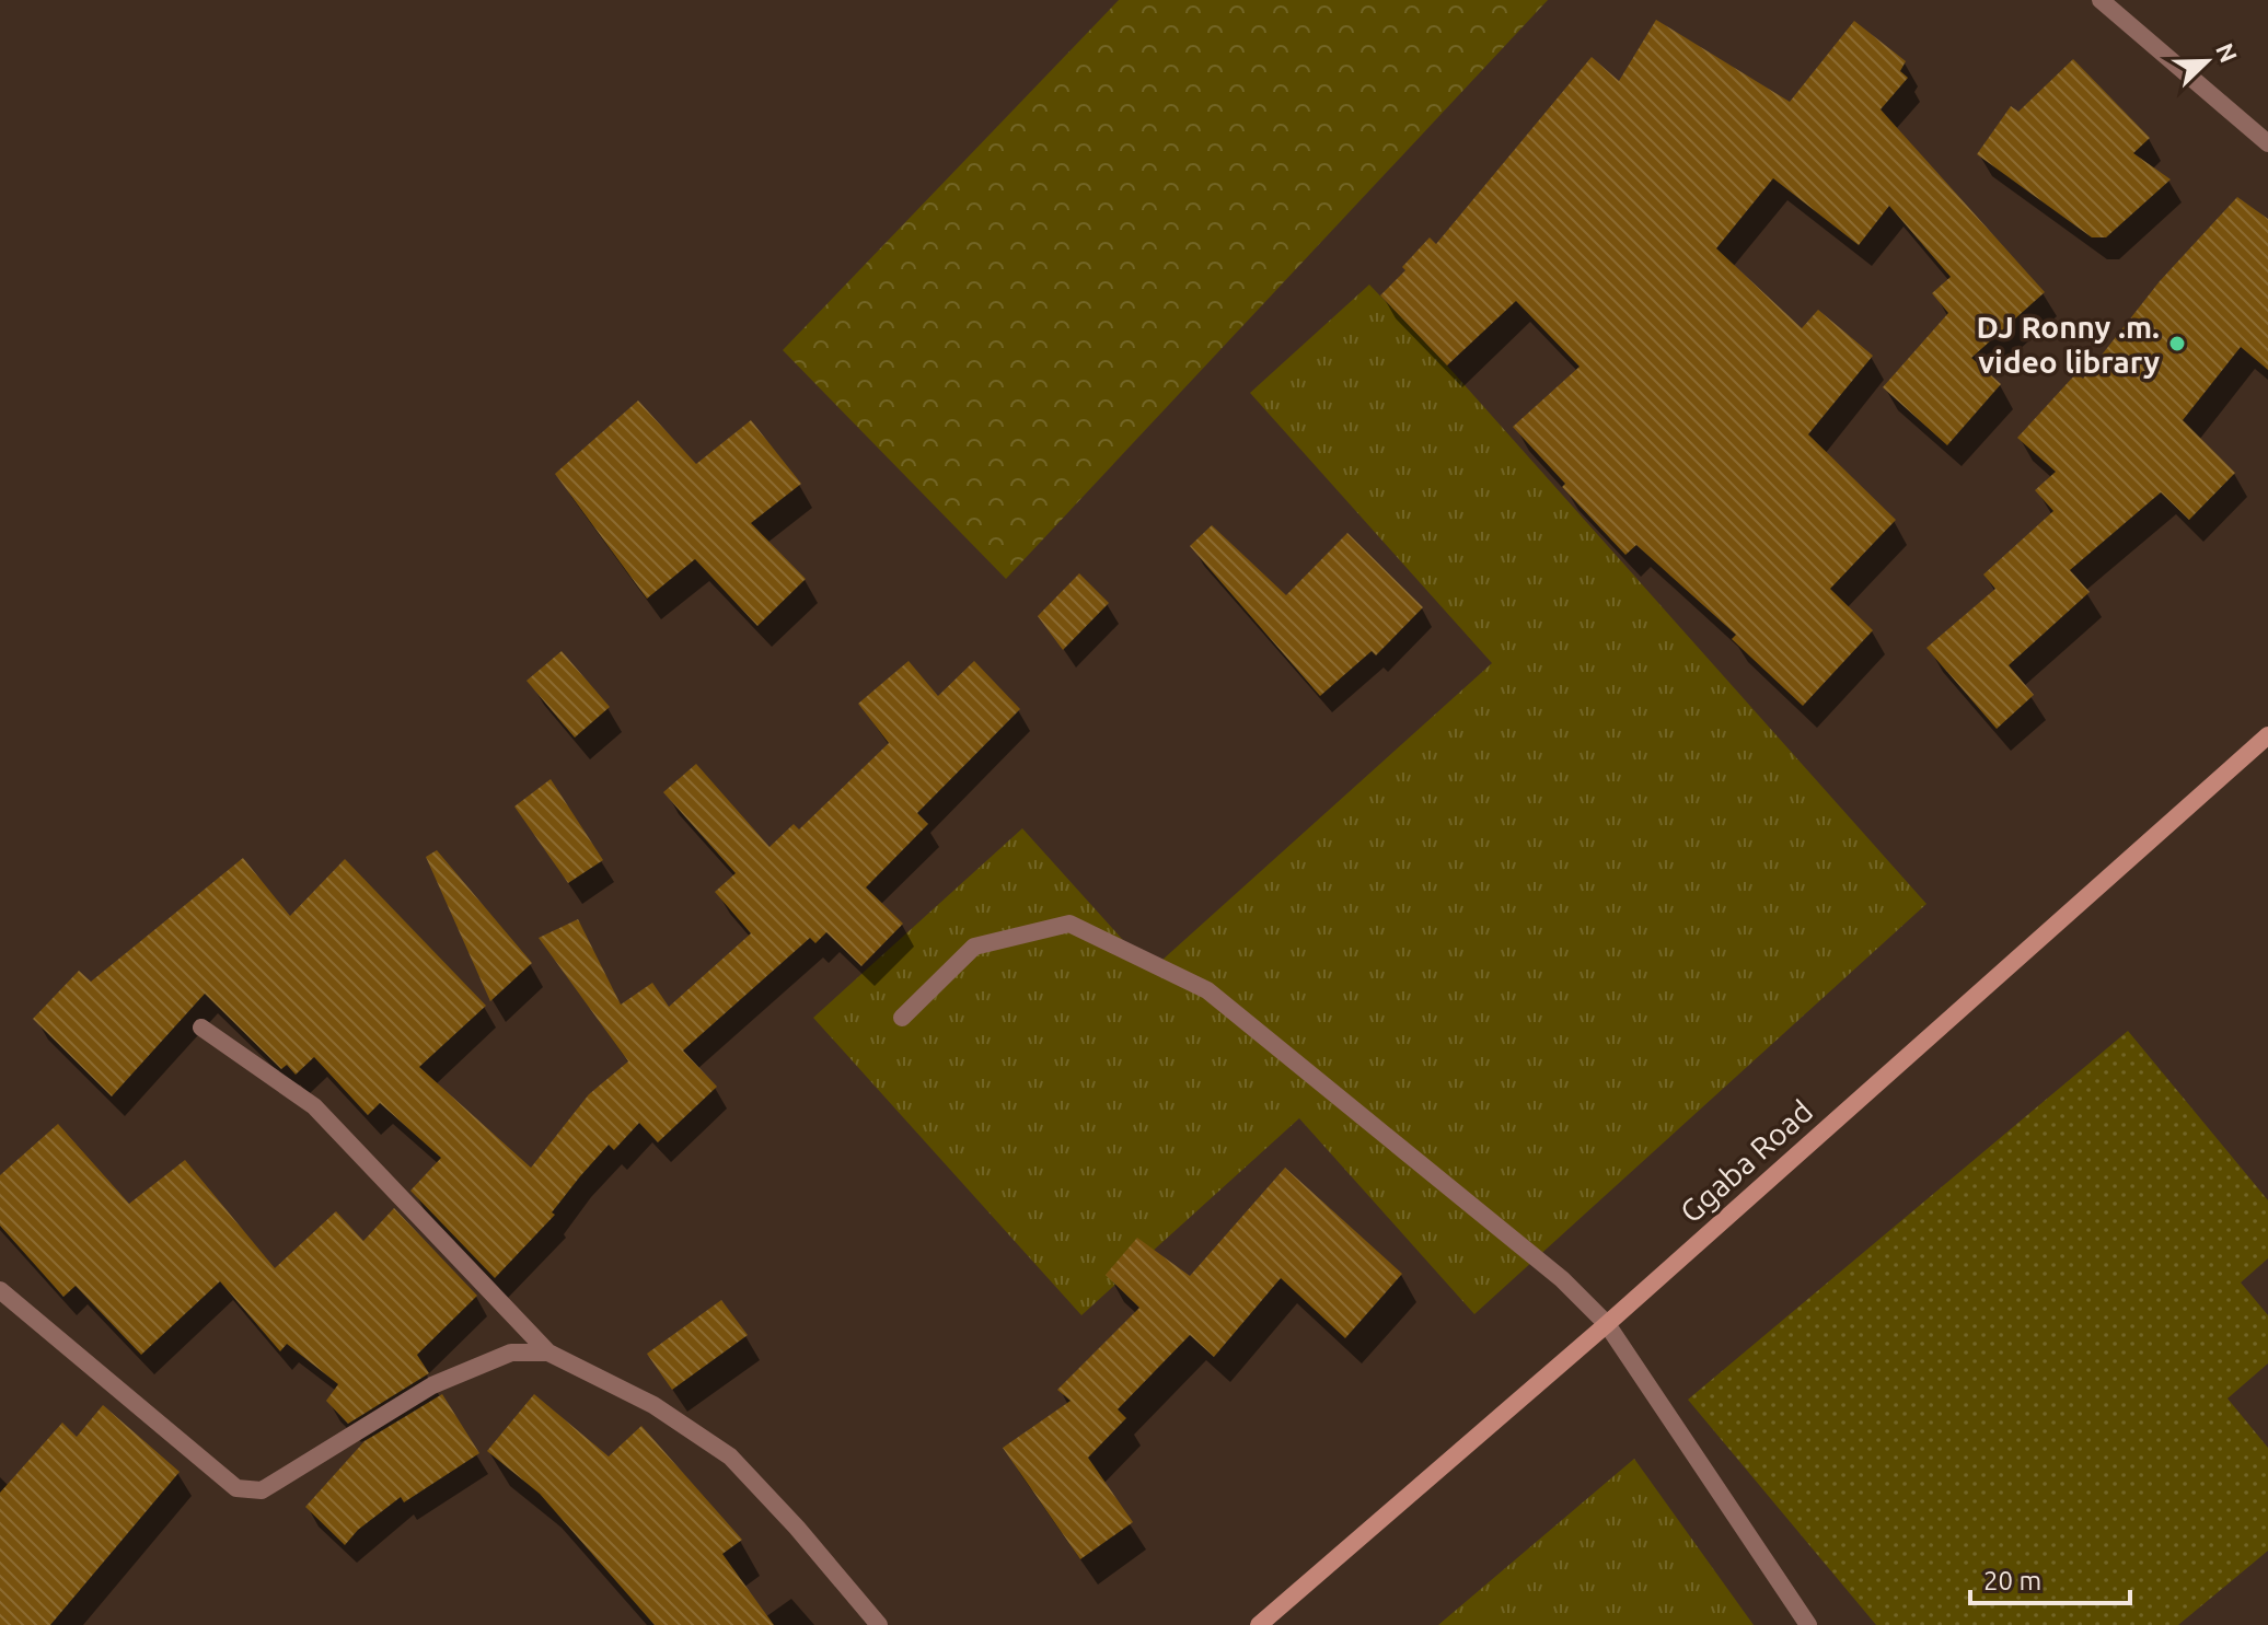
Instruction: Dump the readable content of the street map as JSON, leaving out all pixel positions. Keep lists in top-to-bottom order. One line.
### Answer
{"streets":{"main road":["Ggaba Road"]},"places":["DJ Ronny .m. video library"],"scale_bar":"20 m","north":"top right"}
